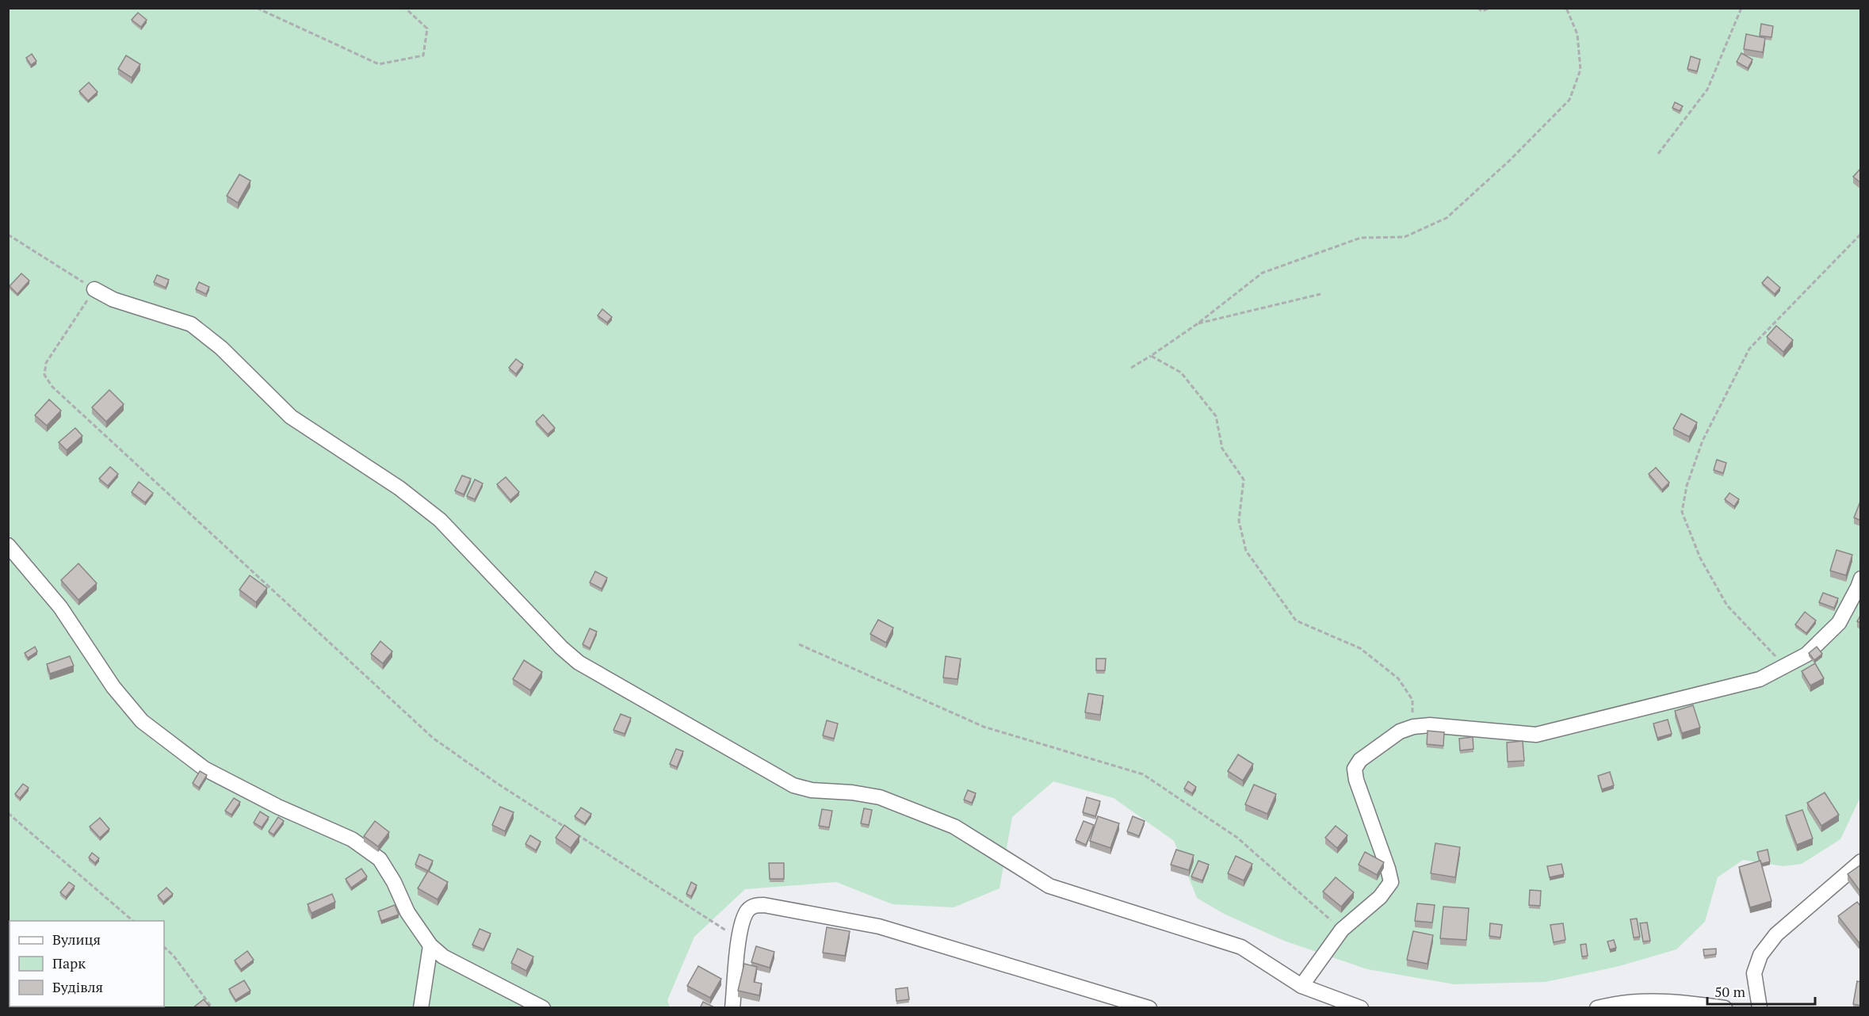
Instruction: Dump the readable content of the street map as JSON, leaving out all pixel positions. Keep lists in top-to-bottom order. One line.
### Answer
{"legend":["Вулиця","Парк","Будівля"],"scale_bar":"50 m"}
